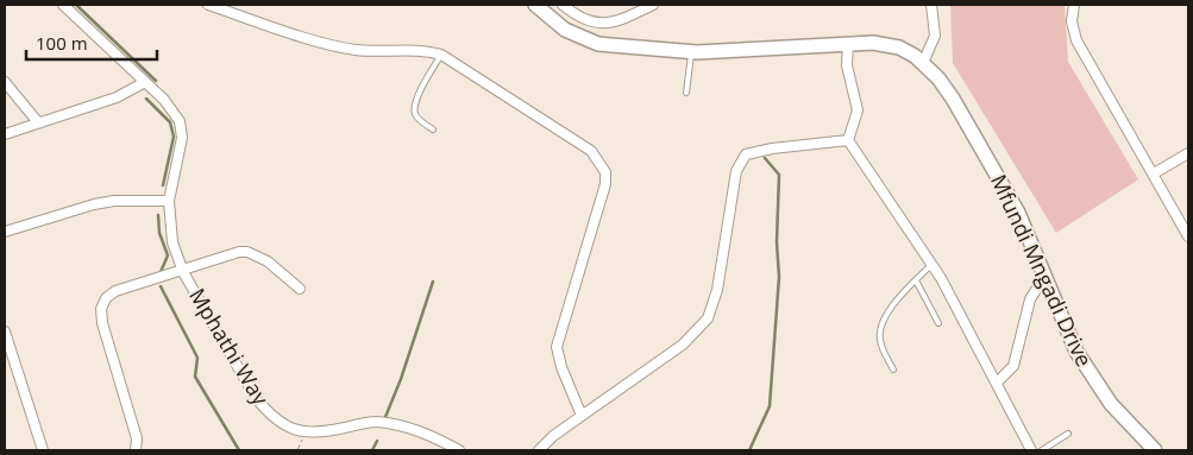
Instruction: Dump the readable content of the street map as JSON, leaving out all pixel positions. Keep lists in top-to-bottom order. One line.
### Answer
{"streets":{"street":["Mfundi Mngadi Drive","Mphathi Way"]},"scale_bar":"100 m"}
